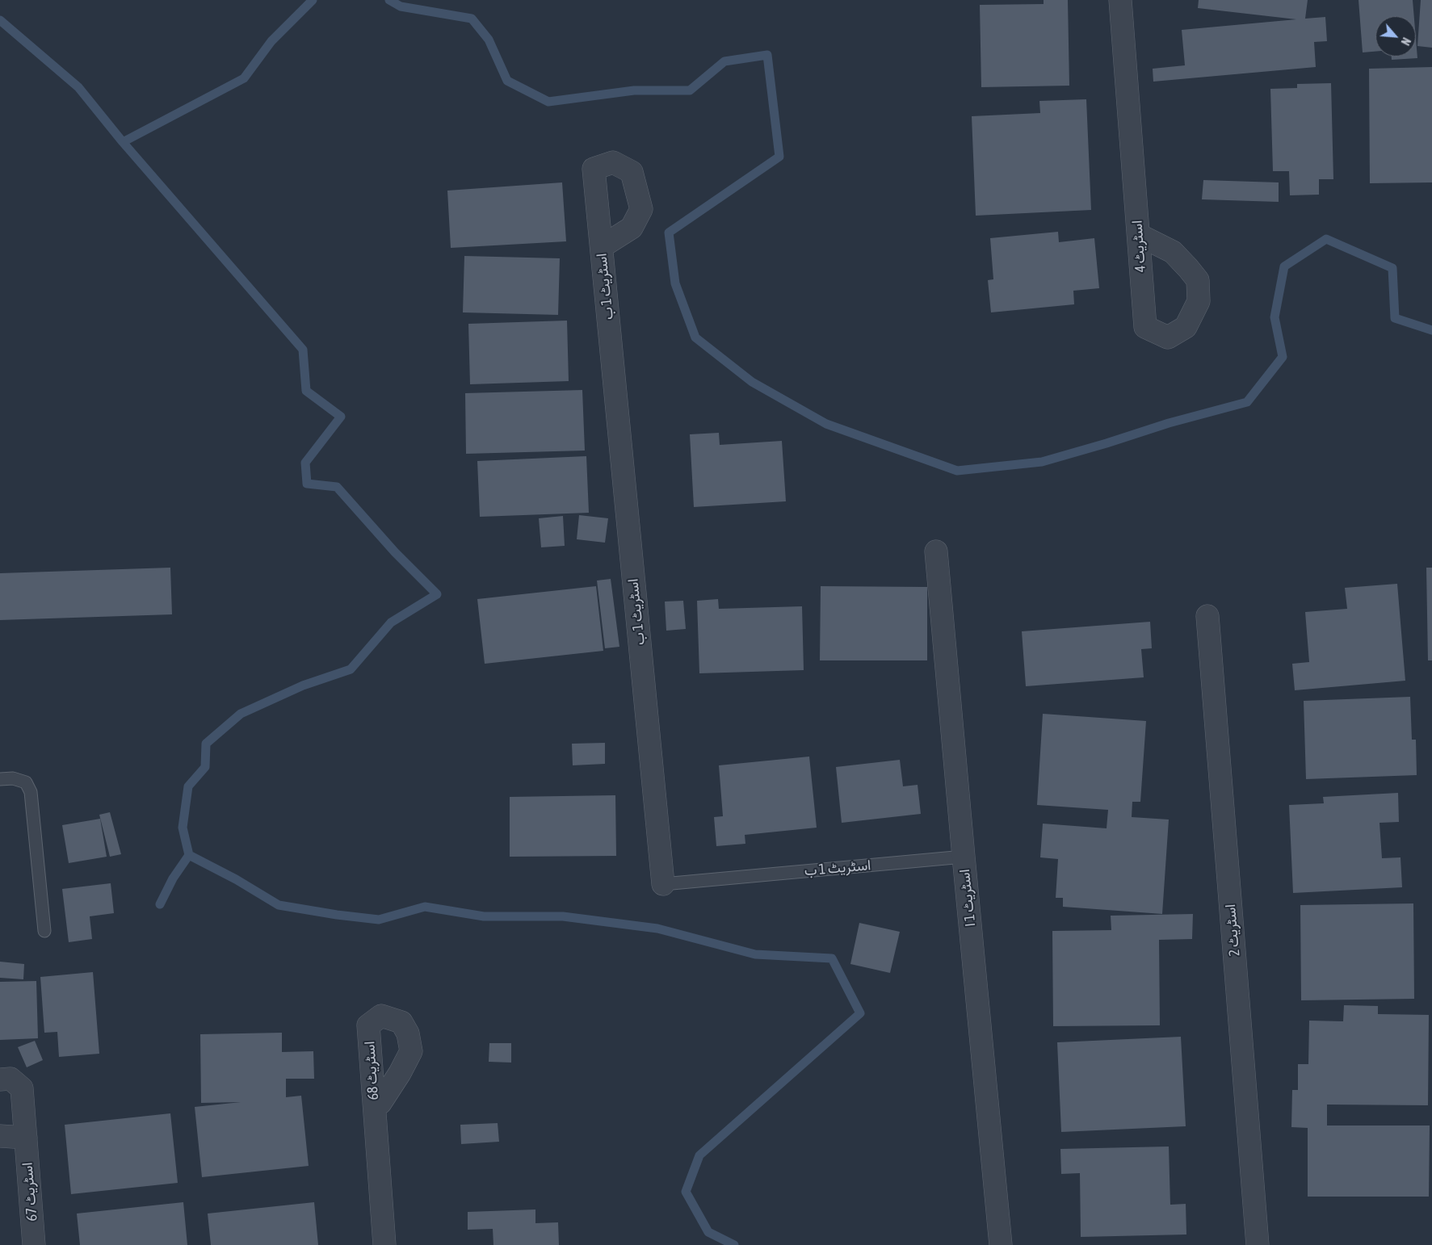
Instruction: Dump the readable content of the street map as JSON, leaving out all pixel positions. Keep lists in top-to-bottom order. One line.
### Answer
{"streets":{"street":["اسٹریٹ 4","اسٹریٹ 1 ب","اسٹریٹ 1 ا","اسٹریٹ 2","اسٹریٹ 68","اسٹریٹ 67"]},"crossings":[["اسٹریٹ 1 ب","اسٹریٹ 1 ا"]],"north":"bottom right"}
